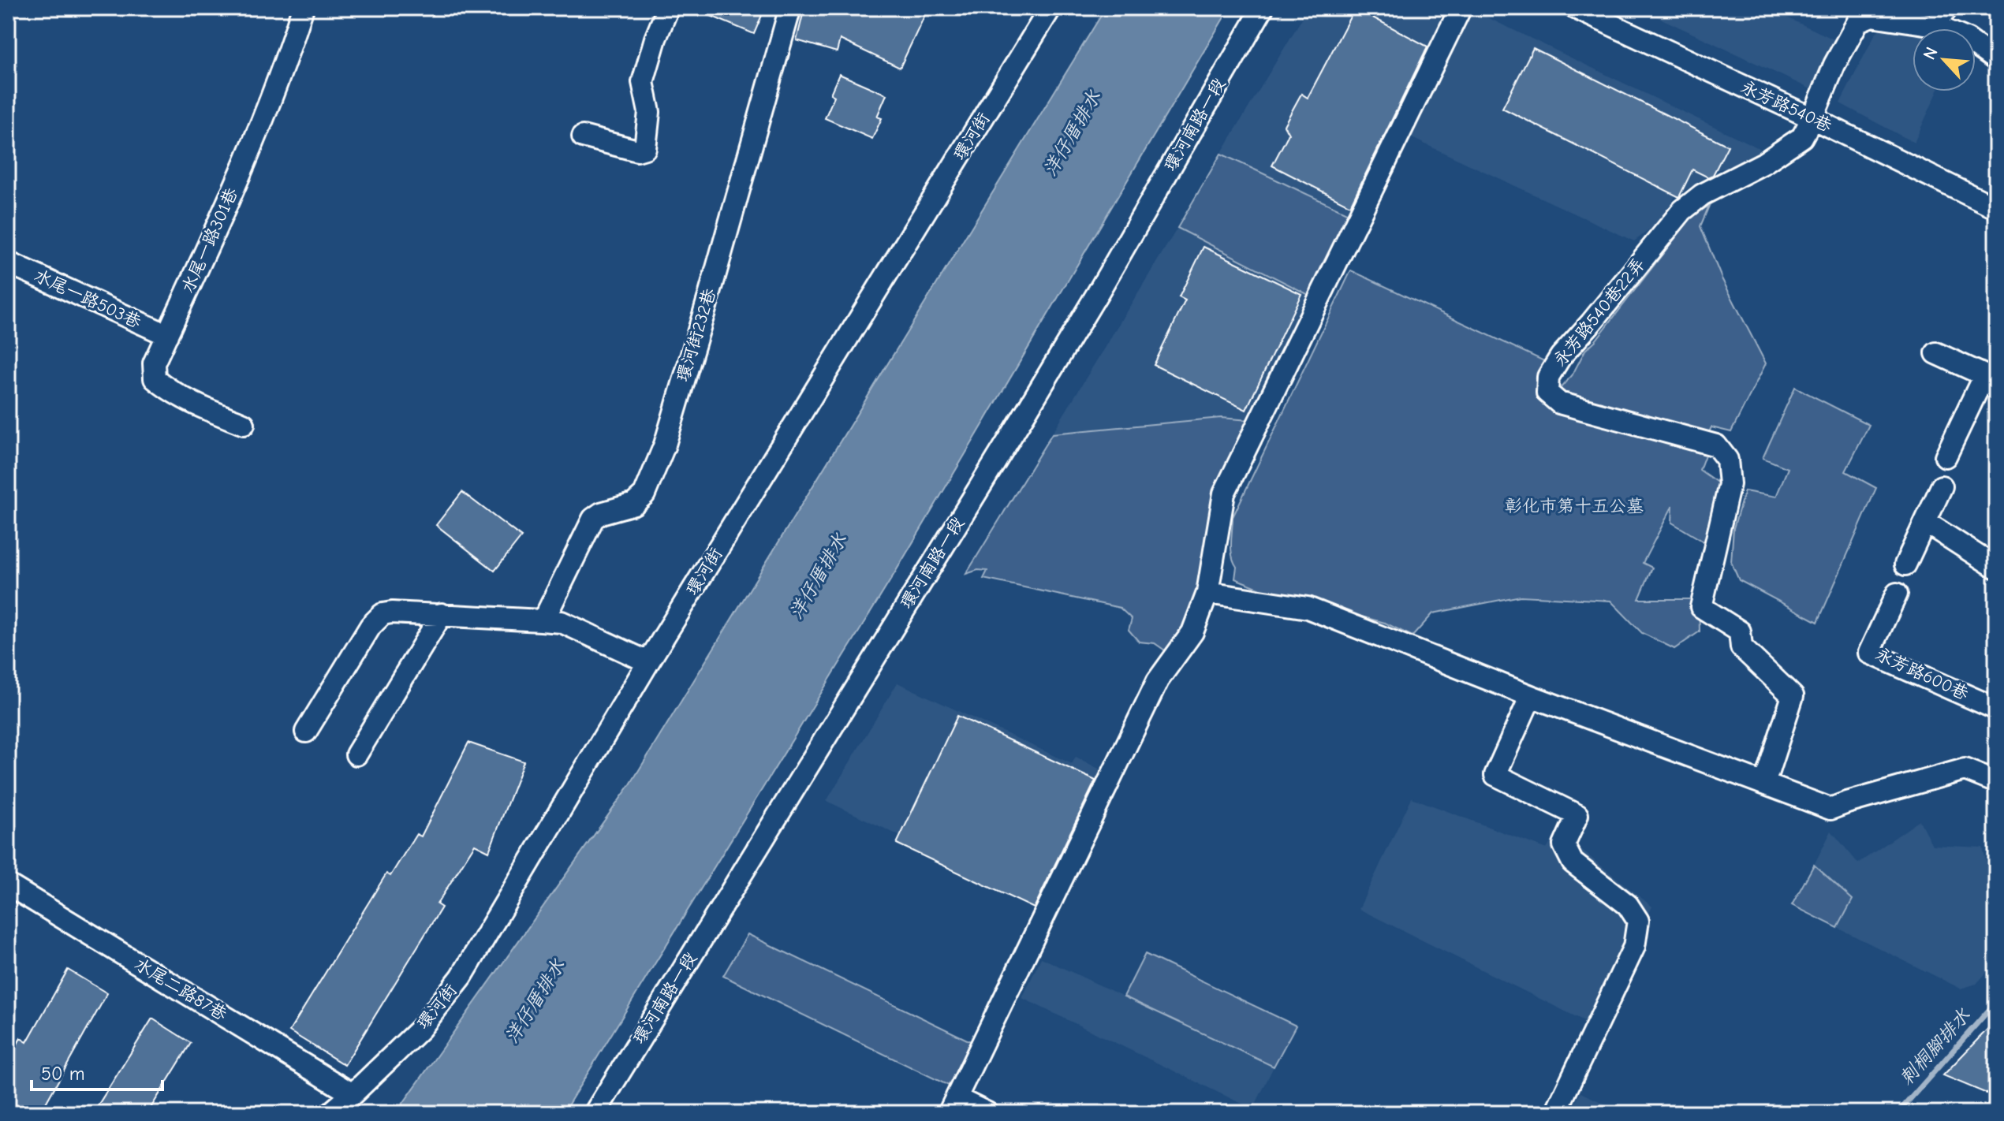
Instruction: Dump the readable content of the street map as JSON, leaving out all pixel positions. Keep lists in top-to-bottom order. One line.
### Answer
{"streets":{"street":["永芳路540巷","環河南路一段","環河街","水尾一路301巷","水尾一路503巷","永芳路540巷22弄","環河街232巷","永芳路600巷","水尾二路87巷"]},"crossings":[["永芳路540巷","永芳路540巷22弄"],["環河街","水尾二路87巷"],["水尾一路301巷","水尾一路503巷"]],"water":["洋仔厝排水","刺桐腳排水"],"parks":["彰化市第十五公墓"],"scale_bar":"50 m","north":"top left"}
